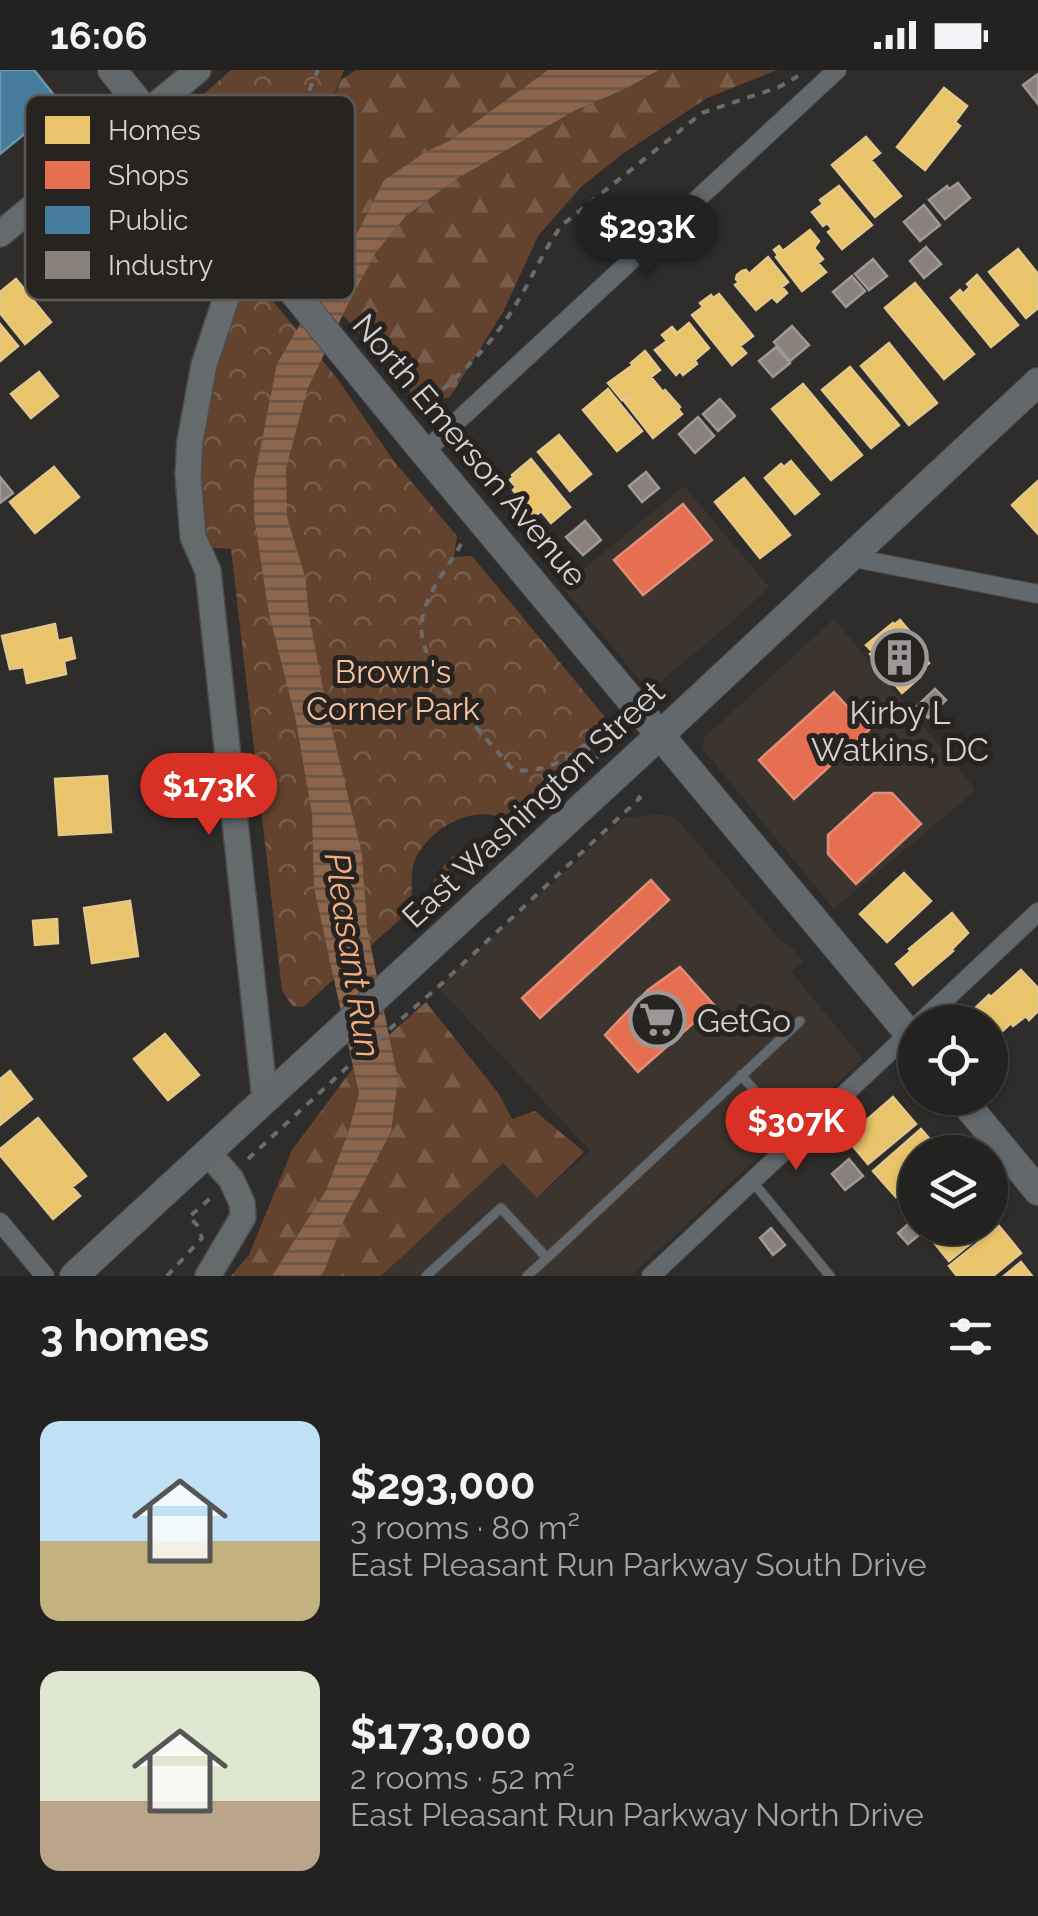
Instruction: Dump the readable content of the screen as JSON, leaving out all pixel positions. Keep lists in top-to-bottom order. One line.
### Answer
{"streets":{"main road":["North Emerson Avenue","East Washington Street"]},"crossings":[["North Emerson Avenue","East Washington Street"]],"water":["Pleasant Run"],"parks":["Brown's Corner Park"],"places":{"building":["Kirby L Watkins, DC"],"supermarket":["GetGo"]},"legend":["Homes","Shops","Public","Industry"],"page":{"status":"16:06","price":["$293K","$173K","$307K"],"heading":"3 homes","list":[{"name":"$293,000","note":"3 rooms · 80 m² · East Pleasant Run Parkway South Drive"},{"name":"$173,000","note":"2 rooms · 52 m² · East Pleasant Run Parkway North Drive"}]}}
